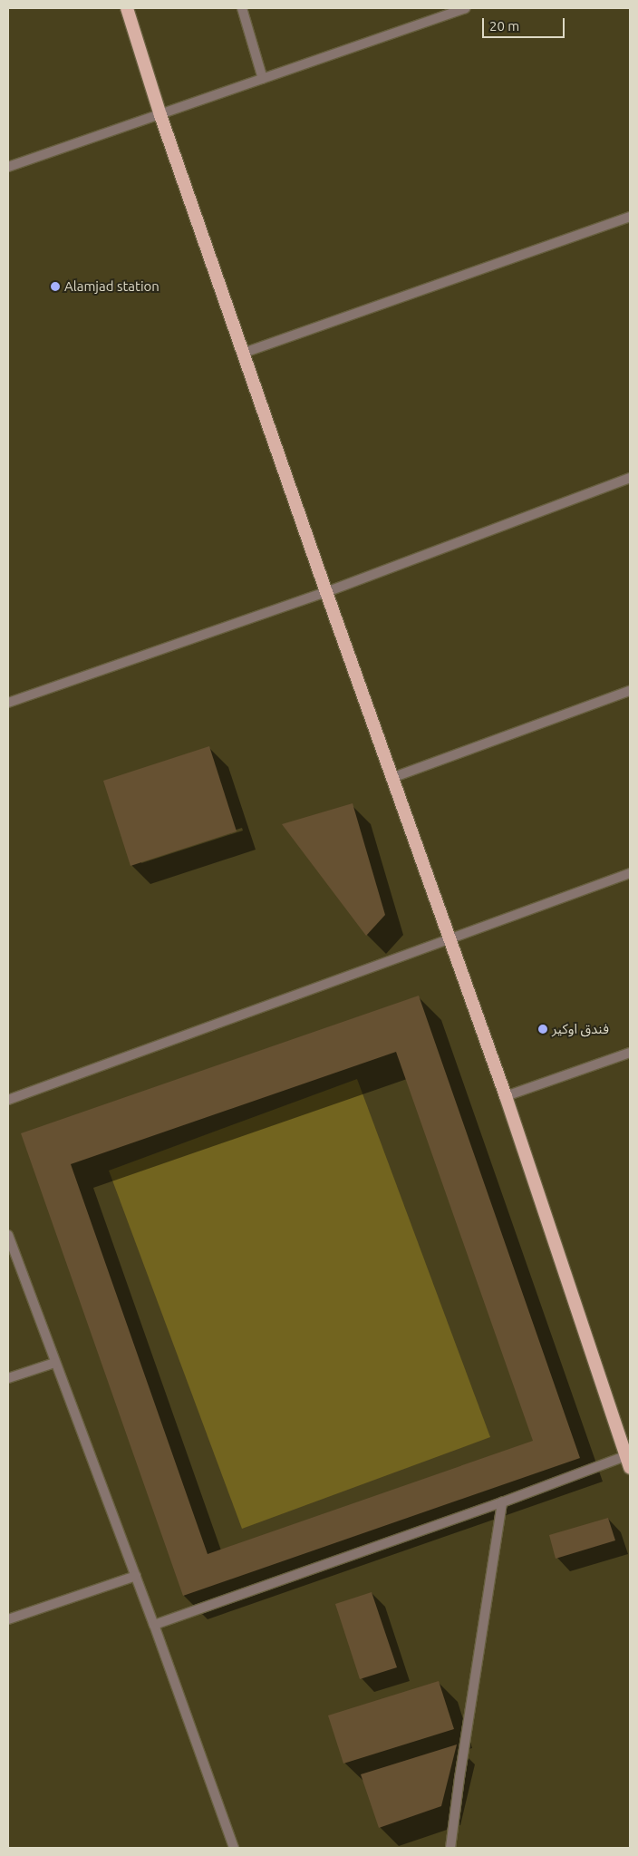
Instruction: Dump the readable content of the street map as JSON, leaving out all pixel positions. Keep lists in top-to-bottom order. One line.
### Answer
{"places":["Alamjad station","فندق اوكير"],"scale_bar":"20 m"}
